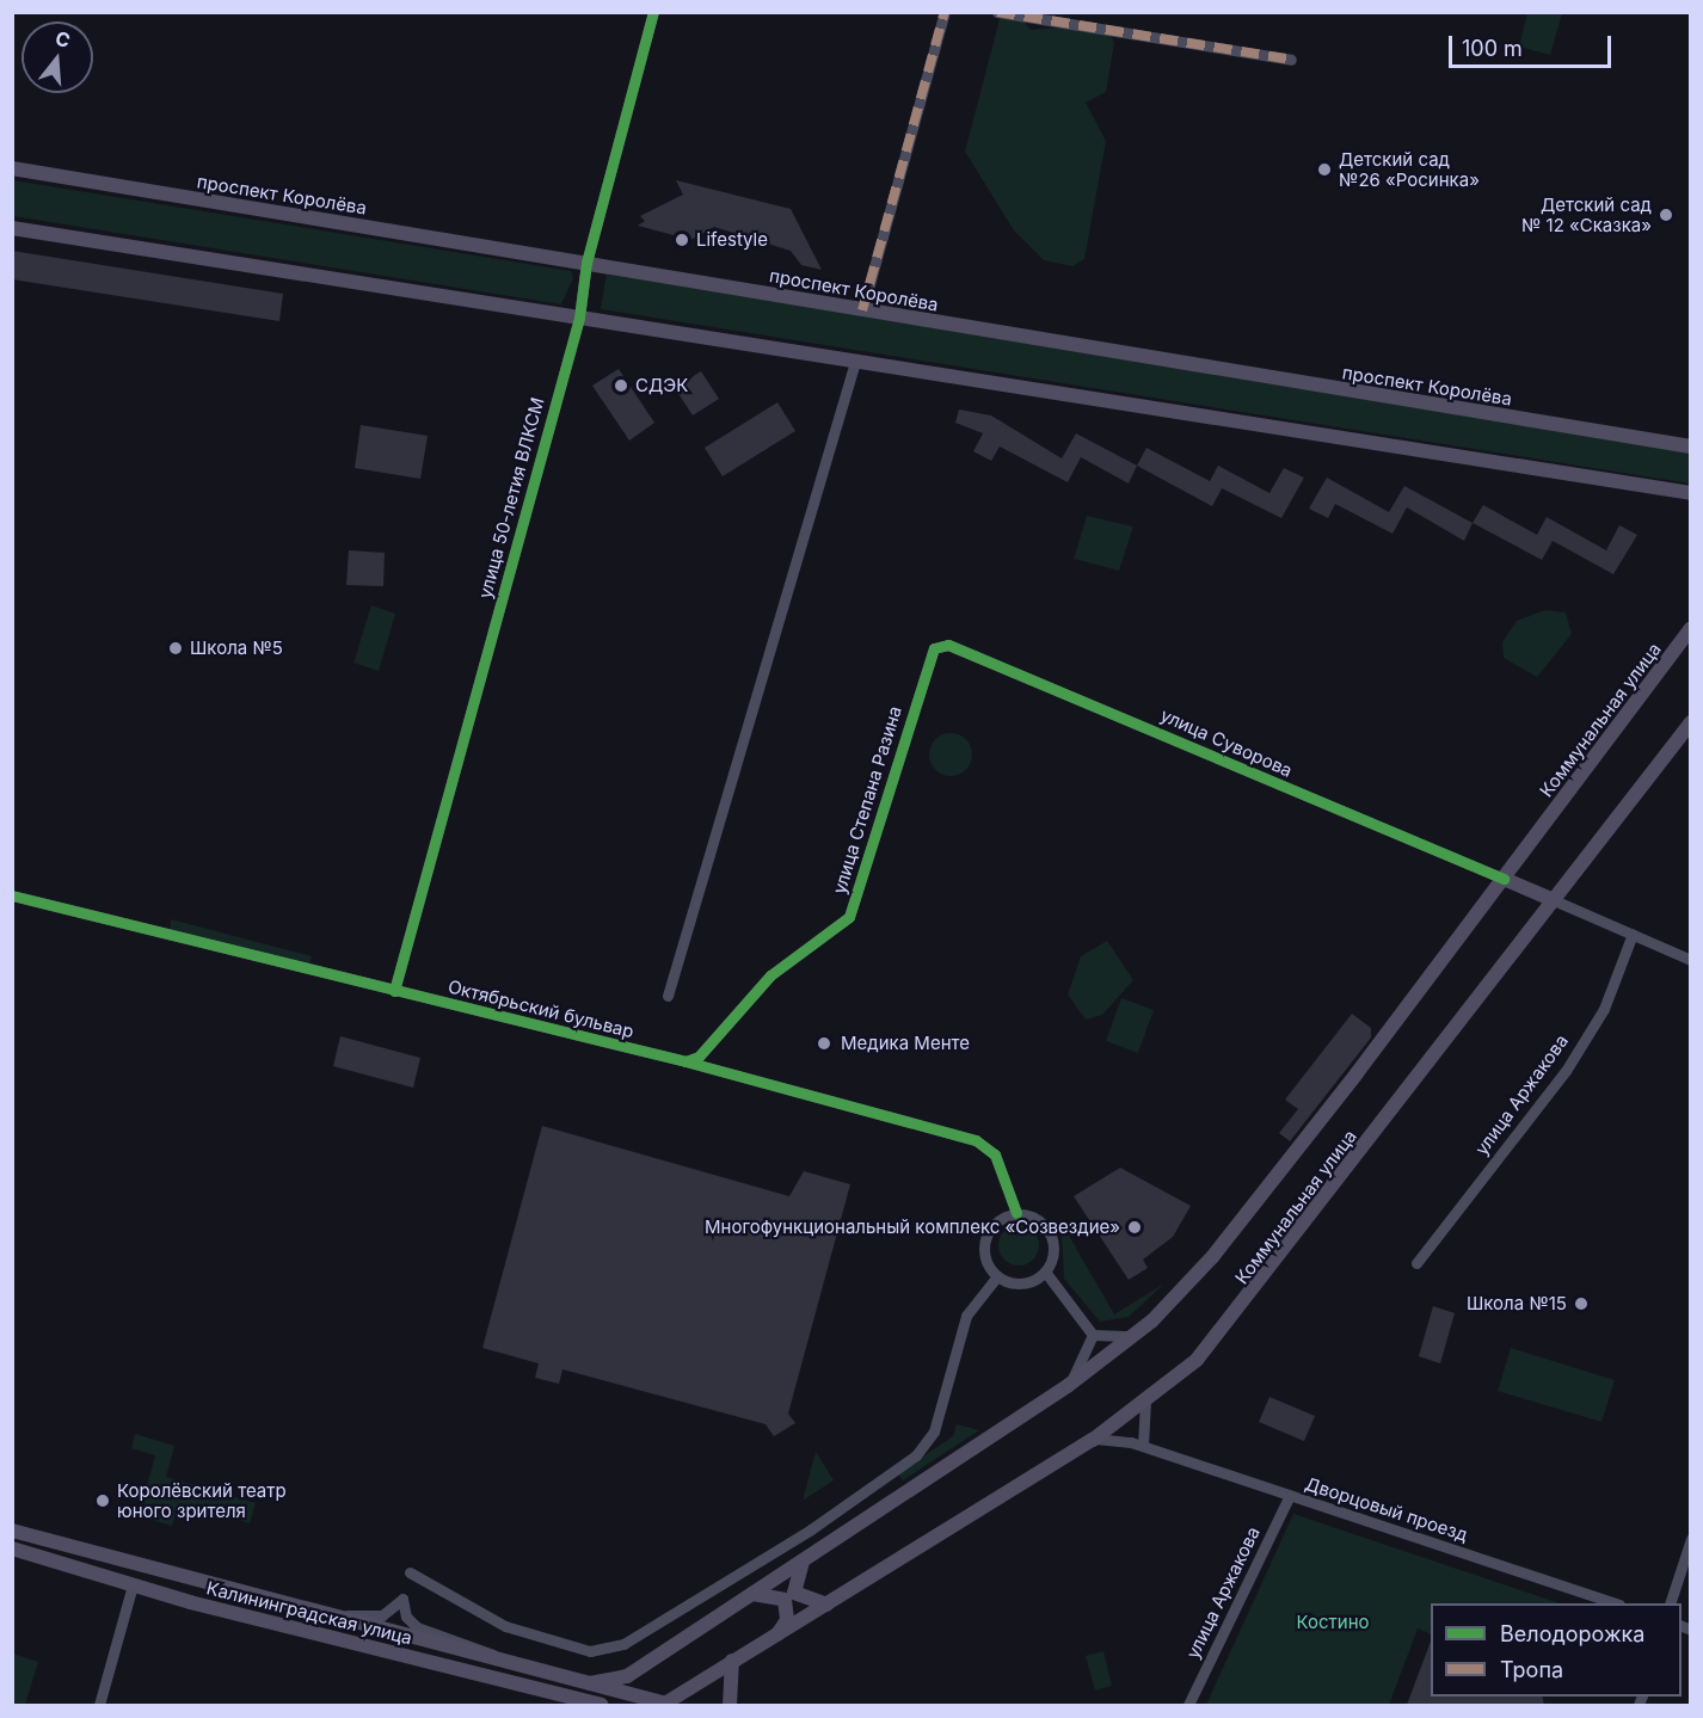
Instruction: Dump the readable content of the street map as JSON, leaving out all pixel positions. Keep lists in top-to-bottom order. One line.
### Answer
{"streets":{"main road":["проспект Королёва","Коммунальная улица","Калининградская улица"],"street":["улица 50-летия ВЛКСМ","улица Суворова","улица Степана Разина","Октябрьский бульвар","улица Аржакова","Дворцовый проезд"]},"crossings":[["проспект Королёва","улица 50-летия ВЛКСМ"],["улица 50-летия ВЛКСМ","Октябрьский бульвар"],["Коммунальная улица","улица Суворова"],["Коммунальная улица","Дворцовый проезд"],["Коммунальная улица","Калининградская улица"],["улица Суворова","улица Степана Разина"],["улица Степана Разина","Октябрьский бульвар"],["улица Аржакова","Дворцовый проезд"]],"parks":["Костино"],"places":["Детский сад №26 «Росинка»","Детский сад № 12 «Сказка»","Lifestyle","СДЭК","Школа №5","Медика Менте","Многофункциональный комплекс «Созвездие»","Школа №15","Королёвский театр юного зрителя"],"legend":["Велодорожка","Тропа"],"scale_bar":"100 m","north":"top"}
